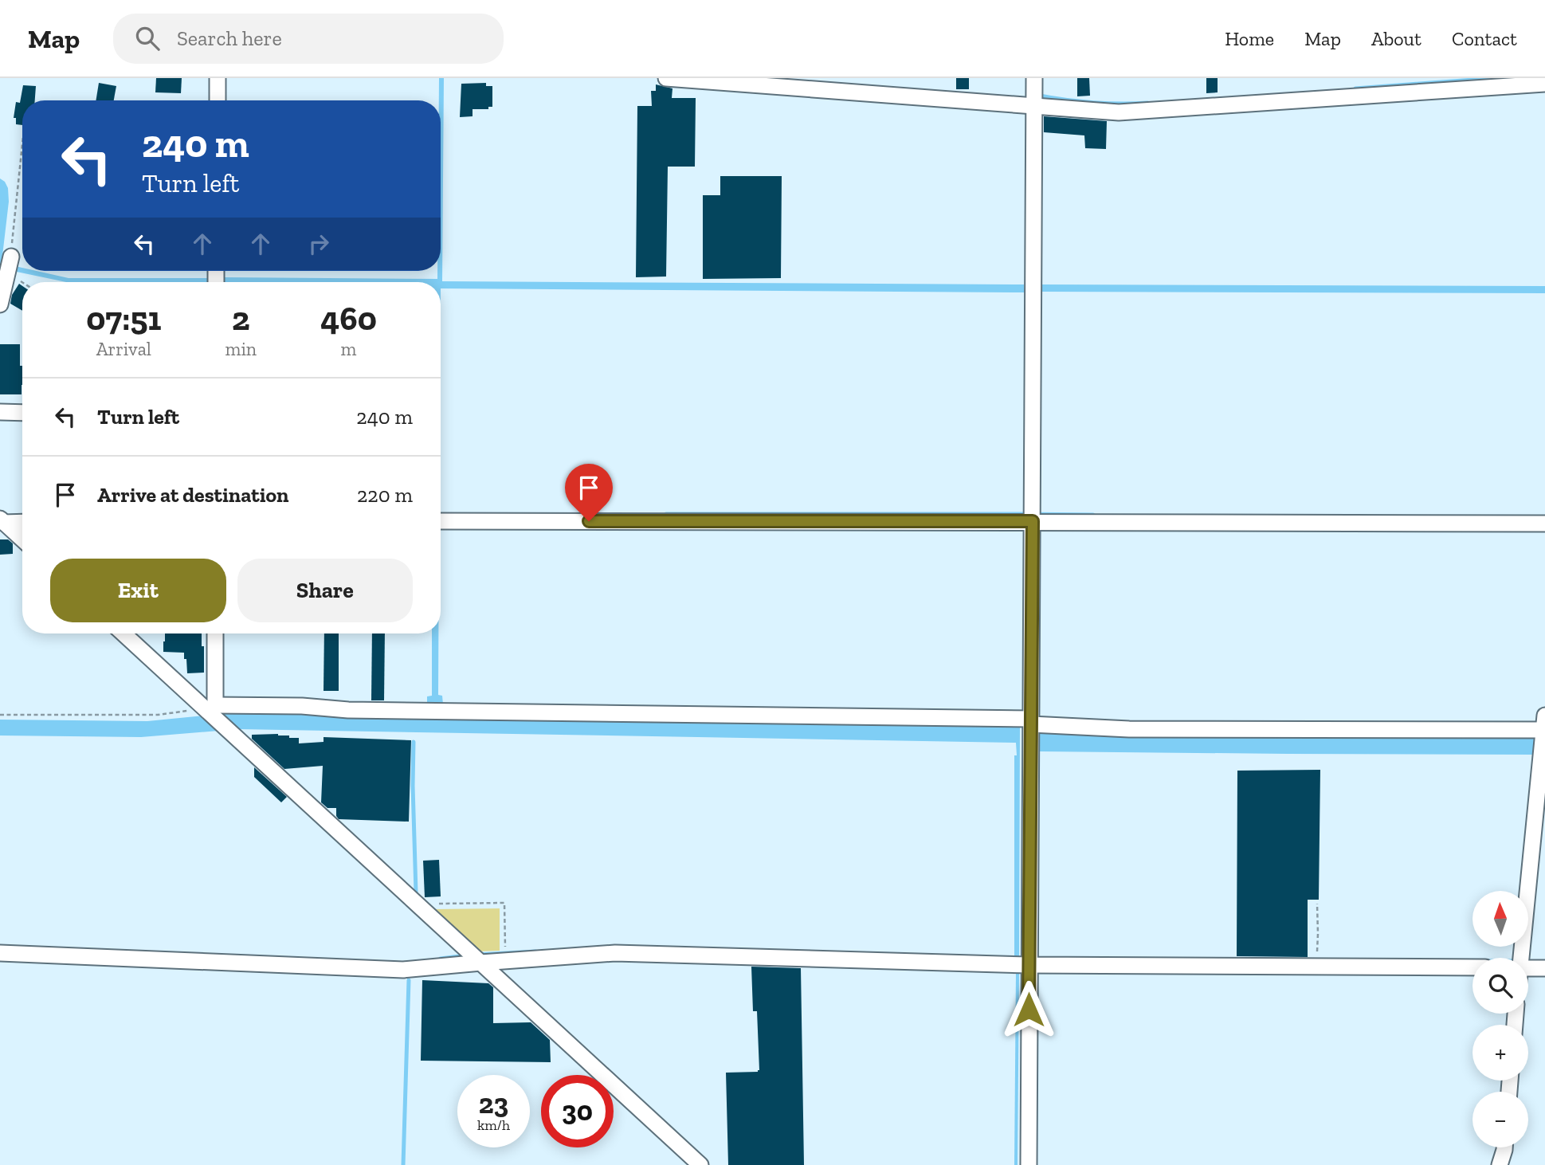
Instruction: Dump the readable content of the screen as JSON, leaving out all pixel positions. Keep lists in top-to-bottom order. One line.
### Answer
{"north":"top","page":{"header":"Map","search":"Search here","nav":["Home","Map","About","Contact"],"turn":["240 m","Turn left"],"eta":["07:51","Arrival","2","min","460","m"],"list":[{"name":"Turn left","value":"240 m"},{"name":"Arrive at destination","value":"220 m"}],"buttons":["Exit","Share"],"map_buttons":["+","−"],"speed":"23 km/h","limit":"30"}}
